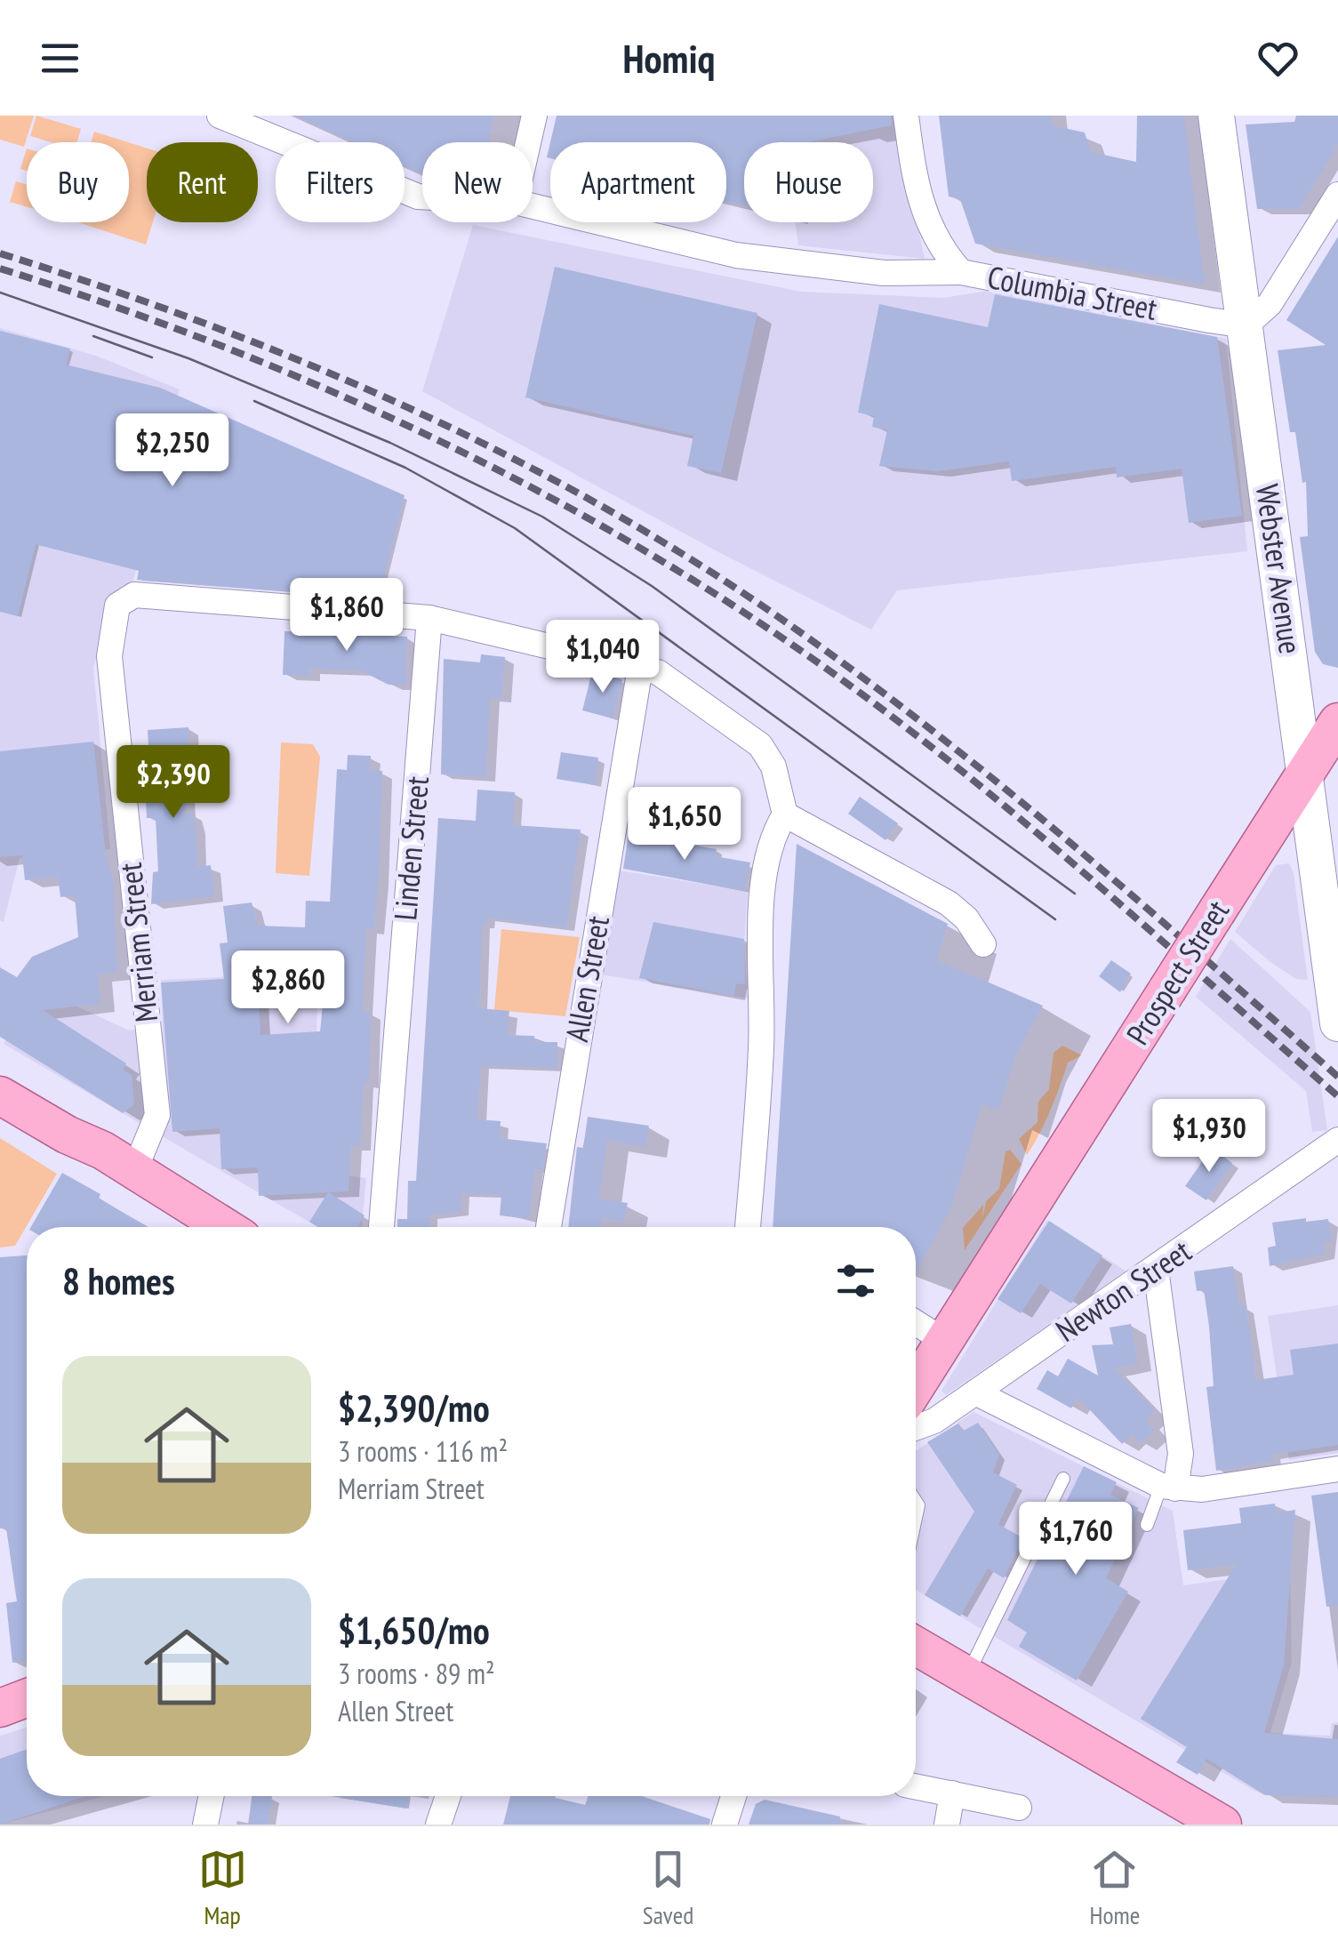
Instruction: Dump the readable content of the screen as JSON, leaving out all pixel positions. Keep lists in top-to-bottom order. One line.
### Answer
{"streets":{"main road":["Webster Avenue","Prospect Street"],"street":["Columbia Street","Linden Street","Merriam Street","Allen Street","Newton Street"]},"crossings":[["Columbia Street","Webster Avenue"],["Webster Avenue","Prospect Street"],["Linden Street","Merriam Street"]],"page":{"header":"Homiq","chip":["Buy","Rent","Filters","New","Apartment","House"],"price":["$2,250","$1,860","$1,040","$2,390","$1,650","$2,860","$1,930","$1,760"],"heading":"8 homes","list":[{"name":"$2,390/mo","note":"3 rooms · 116 m² · Merriam Street"},{"name":"$1,650/mo","note":"3 rooms · 89 m² · Allen Street"}],"tabs":["Map","Saved","Home"]}}
